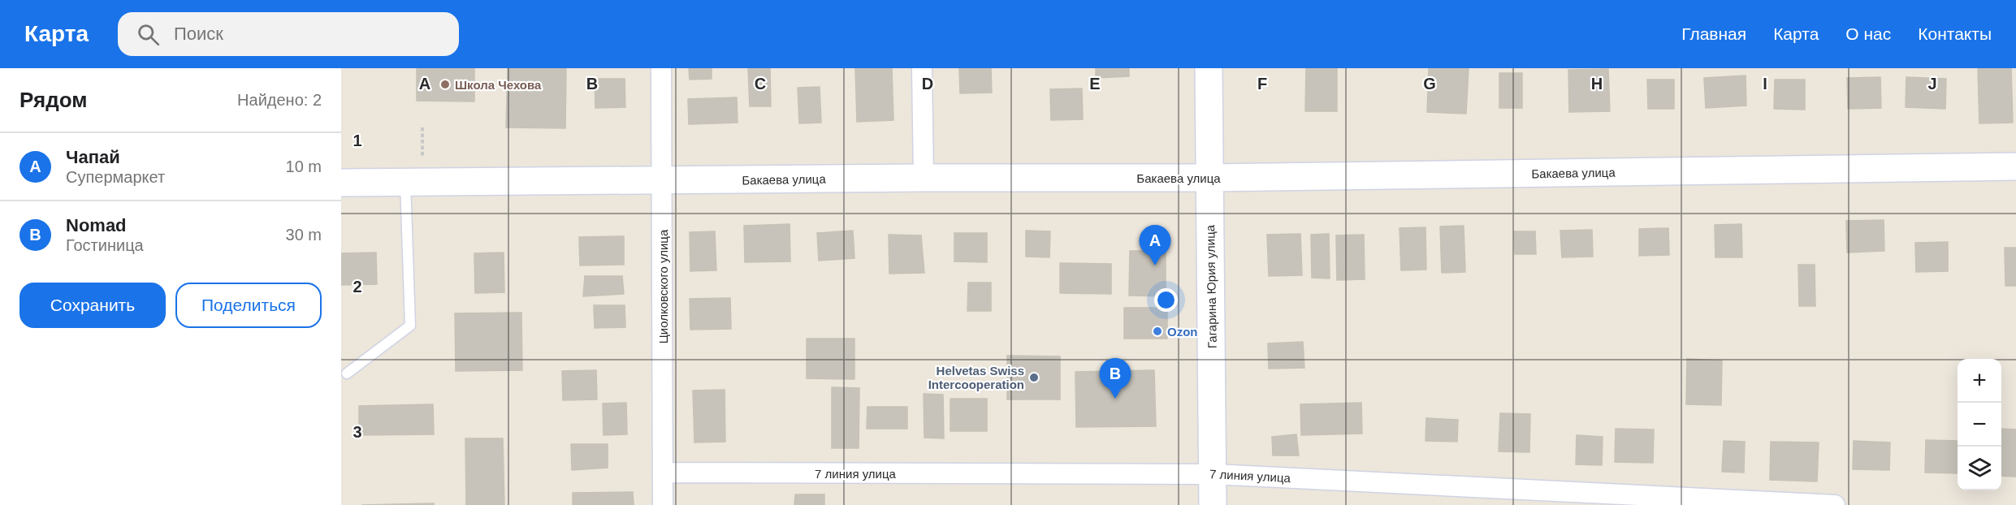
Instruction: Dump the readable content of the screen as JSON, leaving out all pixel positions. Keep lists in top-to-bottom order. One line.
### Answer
{"streets":{"main road":["Бакаева улица","Гагарина Юрия улица"],"street":["Циолковского улица","7 линия улица"]},"crossings":[["Бакаева улица","Циолковского улица"],["Бакаева улица","Гагарина Юрия улица"],["Циолковского улица","7 линия улица"],["Гагарина Юрия улица","7 линия улица"]],"places":["Школа Чехова","Ozon","Helvetas Swiss Intercooperation"],"page":{"header":"Карта","search":"Поиск","nav":["Главная","Карта","О нас","Контакты"],"heading":["Рядом","Найдено: 2"],"list":[{"mark":"A","name":"Чапай","note":"Супермаркет","value":"10 m"},{"mark":"B","name":"Nomad","note":"Гостиница","value":"30 m"}],"pins":["A","B"],"buttons":["Сохранить","Поделиться"],"map_buttons":["+","−"]},"grid":{"columns":["A","B","C","D","E","F","G","H","I","J"],"rows":["1","2","3"]}}
